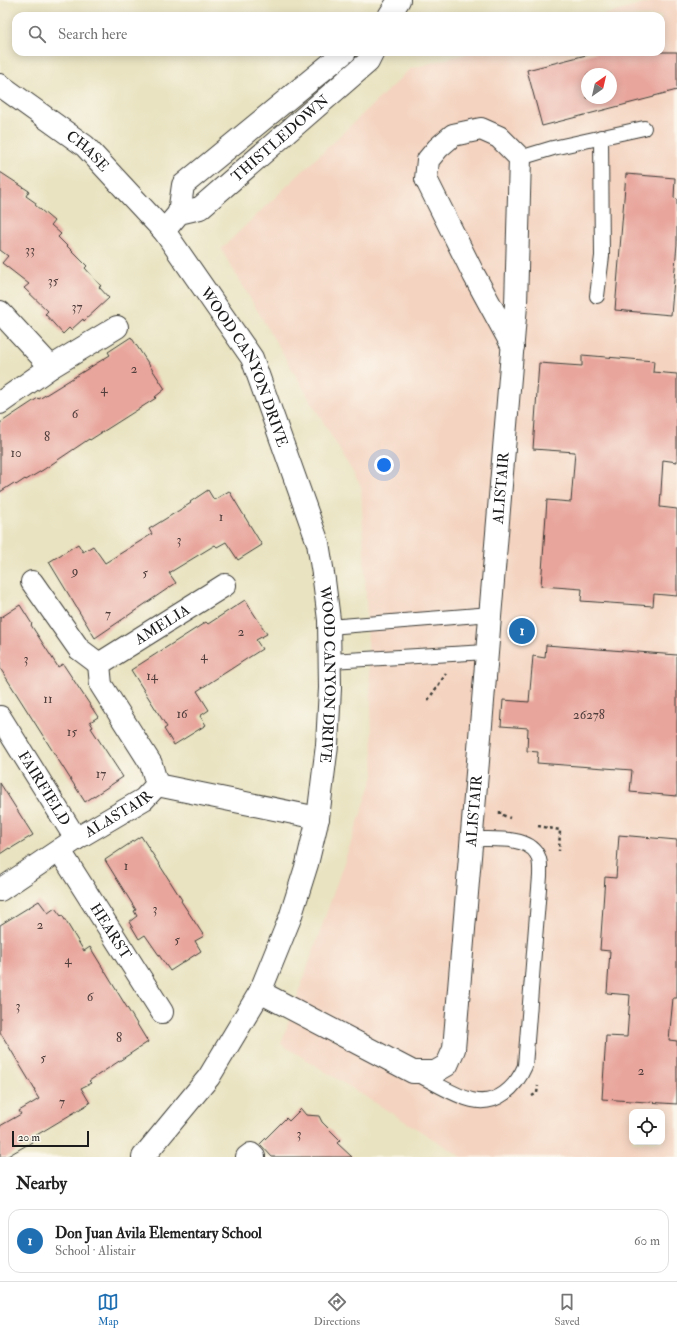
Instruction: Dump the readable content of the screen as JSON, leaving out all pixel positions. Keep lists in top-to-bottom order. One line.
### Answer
{"streets":{"street":["THISTLEDOWN","CHASE","WOOD CANYON DRIVE","ALISTAIR","AMELIA","FAIRFIELD","ALASTAIR","HEARST"]},"crossings":[["CHASE","WOOD CANYON DRIVE"],["WOOD CANYON DRIVE","ALISTAIR"],["WOOD CANYON DRIVE","ALASTAIR"],["FAIRFIELD","ALASTAIR"],["FAIRFIELD","HEARST"],["ALASTAIR","HEARST"]],"house_numbers":["33","35","37","2","4","6","8","10","1","3","9","5","7","2","4","3","14","11","16","26278","15","17","1","3","2","5","4","6","3","8","5","2","7","3"],"scale_bar":"20 m","north":"top right","page":{"search":"Search here","pins":"1","scale":"20 m","heading":"Nearby","list":[{"mark":"1","name":"Don Juan Avila Elementary School","note":"School · Alistair","value":"60 m"}],"nav":["Map","Directions","Saved"]}}
